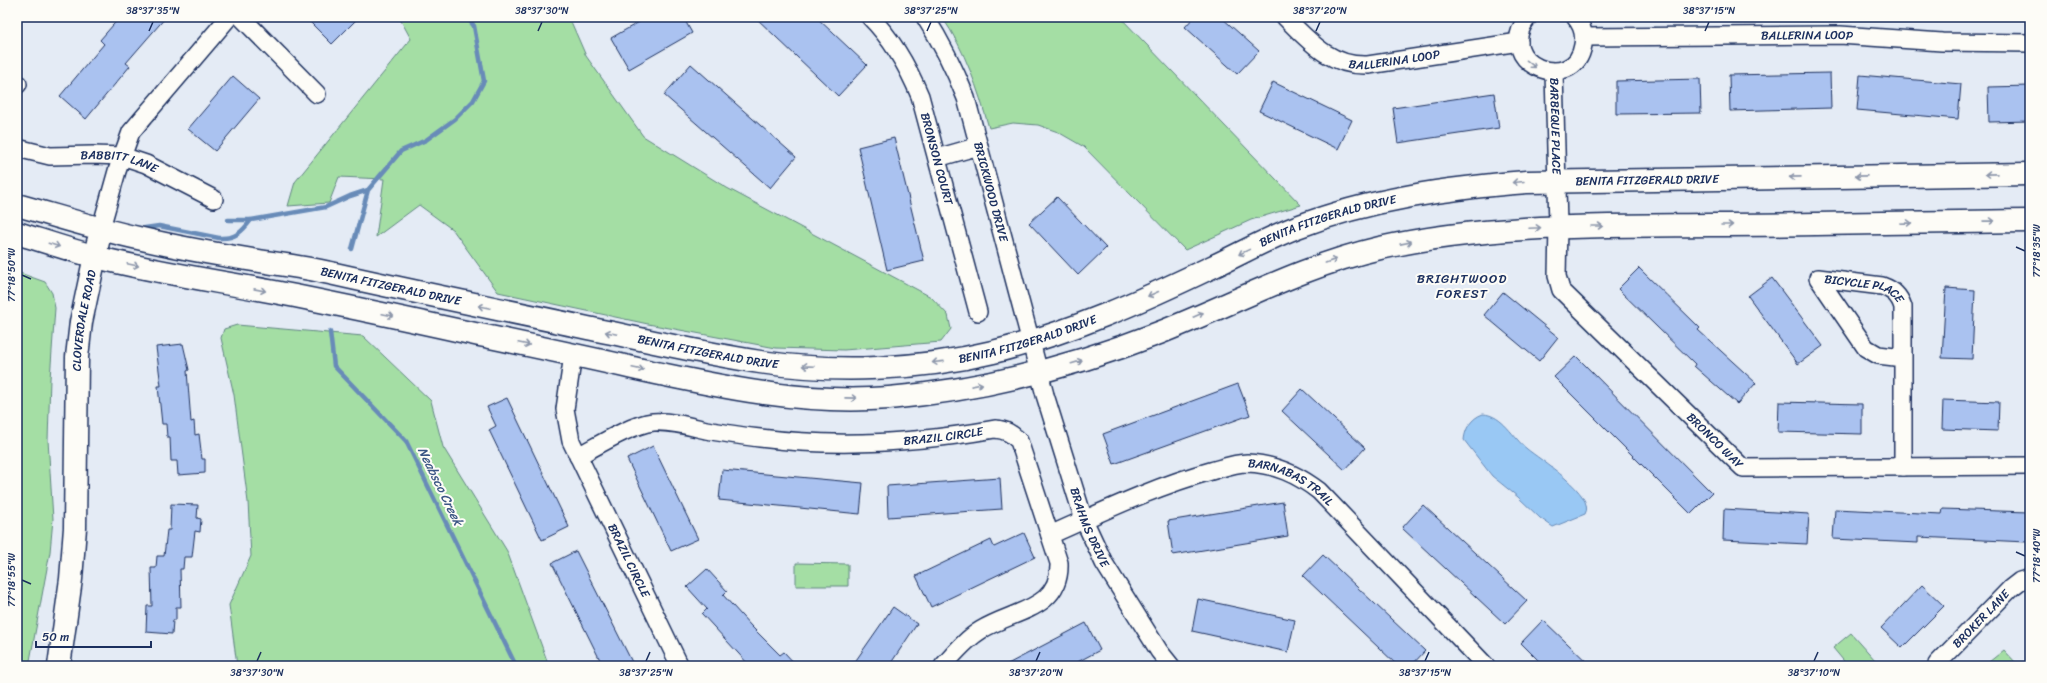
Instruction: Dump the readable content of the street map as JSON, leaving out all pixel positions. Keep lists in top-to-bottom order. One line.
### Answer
{"streets":{"main road":["BENITA FITZGERALD DRIVE","CLOVERDALE ROAD"],"street":["BALLERINA LOOP","BARBEQUE PLACE","BRONSON COURT","BABBITT LANE","BRICKWOOD DRIVE","BICYCLE PLACE","BRAZIL CIRCLE","BRONCO WAY","BARNABAS TRAIL","BRAHMS DRIVE","BROKER LANE"]},"crossings":[["BARBEQUE PLACE","BENITA FITZGERALD DRIVE"],["BARBEQUE PLACE","BRONCO WAY"],["BABBITT LANE","CLOVERDALE ROAD"],["BENITA FITZGERALD DRIVE","BRICKWOOD DRIVE"],["BENITA FITZGERALD DRIVE","CLOVERDALE ROAD"],["BENITA FITZGERALD DRIVE","BRONCO WAY"],["BRICKWOOD DRIVE","BRAHMS DRIVE"],["BICYCLE PLACE","BRONCO WAY"],["BRAZIL CIRCLE","BARNABAS TRAIL"],["BARNABAS TRAIL","BRAHMS DRIVE"]],"districts":["BRIGHTWOOD FOREST"],"water":["Neabsco Creek"],"scale_bar":"50 m","coordinates":["38°37'35\"N","38°37'30\"N","38°37'25\"N","38°37'20\"N","38°37'15\"N","77°18'35\"W","77°18'50\"W","77°18'40\"W","77°18'55\"W","38°37'10\"N"]}
